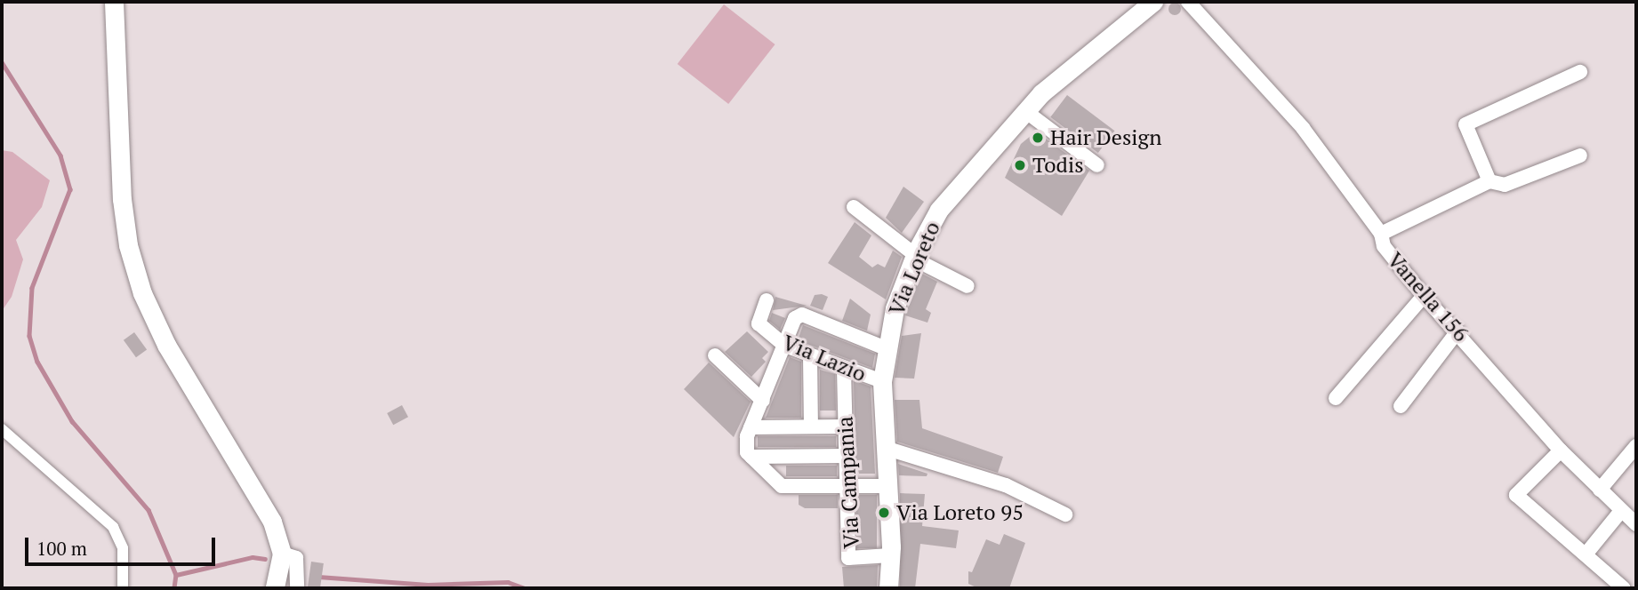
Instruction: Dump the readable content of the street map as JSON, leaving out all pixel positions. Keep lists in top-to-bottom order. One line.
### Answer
{"streets":{"street":["Via Loreto","Vanella 156","Via Lazio","Via Campania"]},"crossings":[["Via Loreto","Via Lazio"],["Via Loreto","Via Campania"],["Via Lazio","Via Campania"]],"places":["Hair Design","Todis","Via Loreto 95"],"scale_bar":"100 m"}
